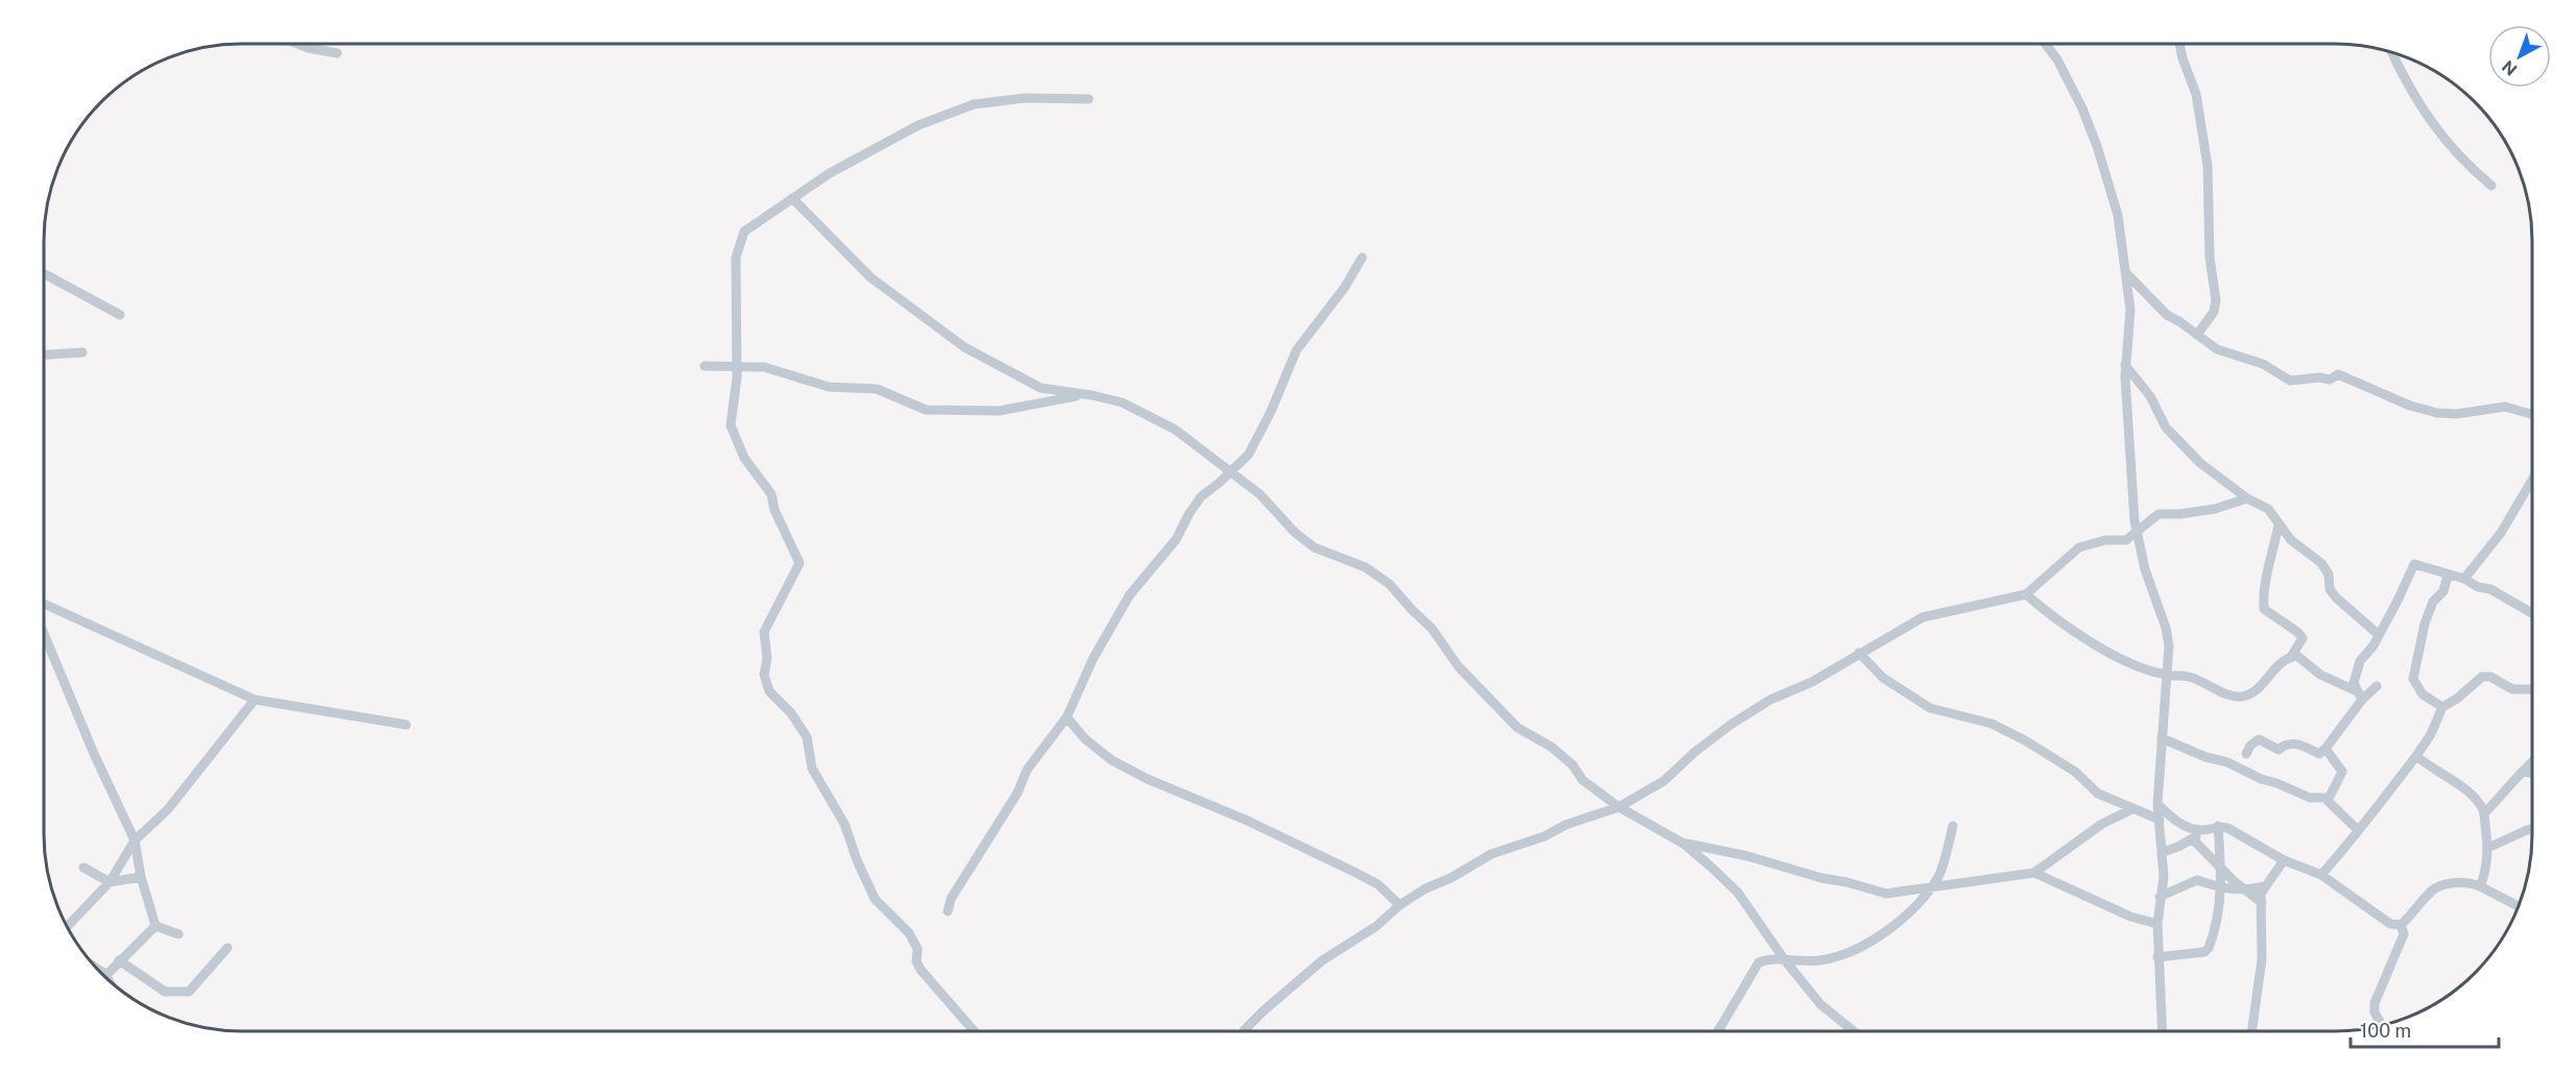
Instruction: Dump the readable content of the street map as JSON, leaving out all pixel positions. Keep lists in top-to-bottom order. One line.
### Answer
{"scale_bar":"100 m","north":"bottom left"}
